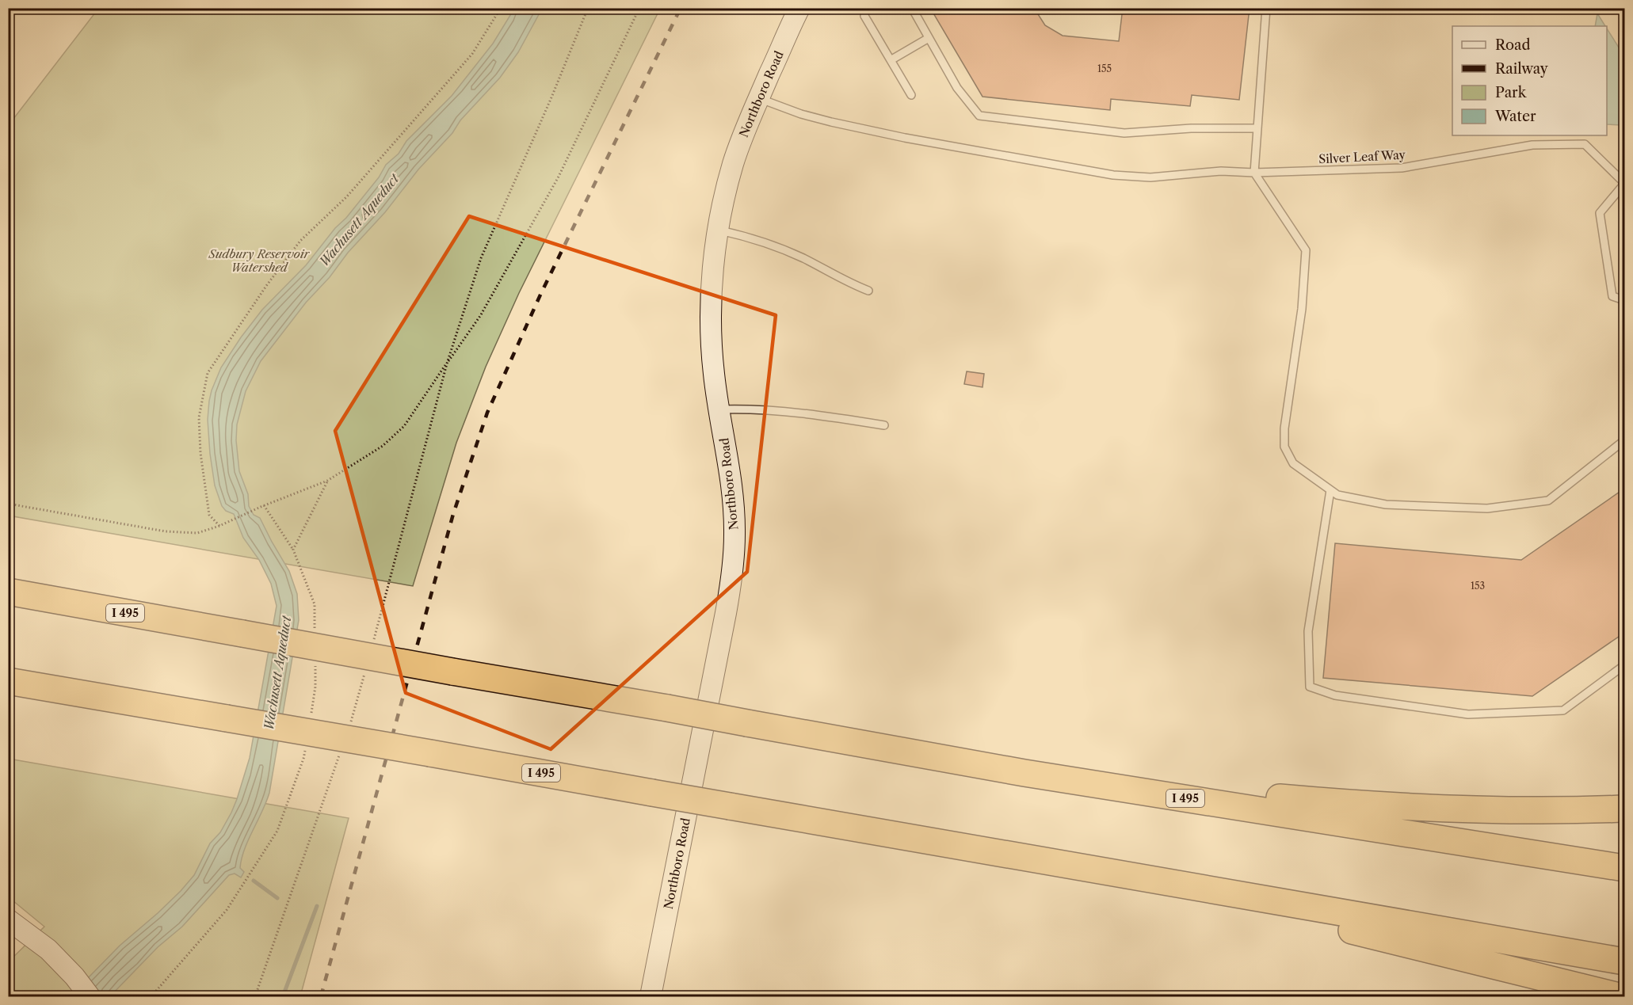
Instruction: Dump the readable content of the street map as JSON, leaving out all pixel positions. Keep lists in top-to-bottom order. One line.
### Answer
{"streets":{"highway":["I 495"],"main road":["Northboro Road"],"lane":["Silver Leaf Way"]},"crossings":[["Northboro Road","Silver Leaf Way"]],"water":["Wachusett Aqueduct"],"parks":["Sudbury Reservoir Watershed"],"house_numbers":["155","153"],"legend":["Road","Railway","Park","Water"]}
